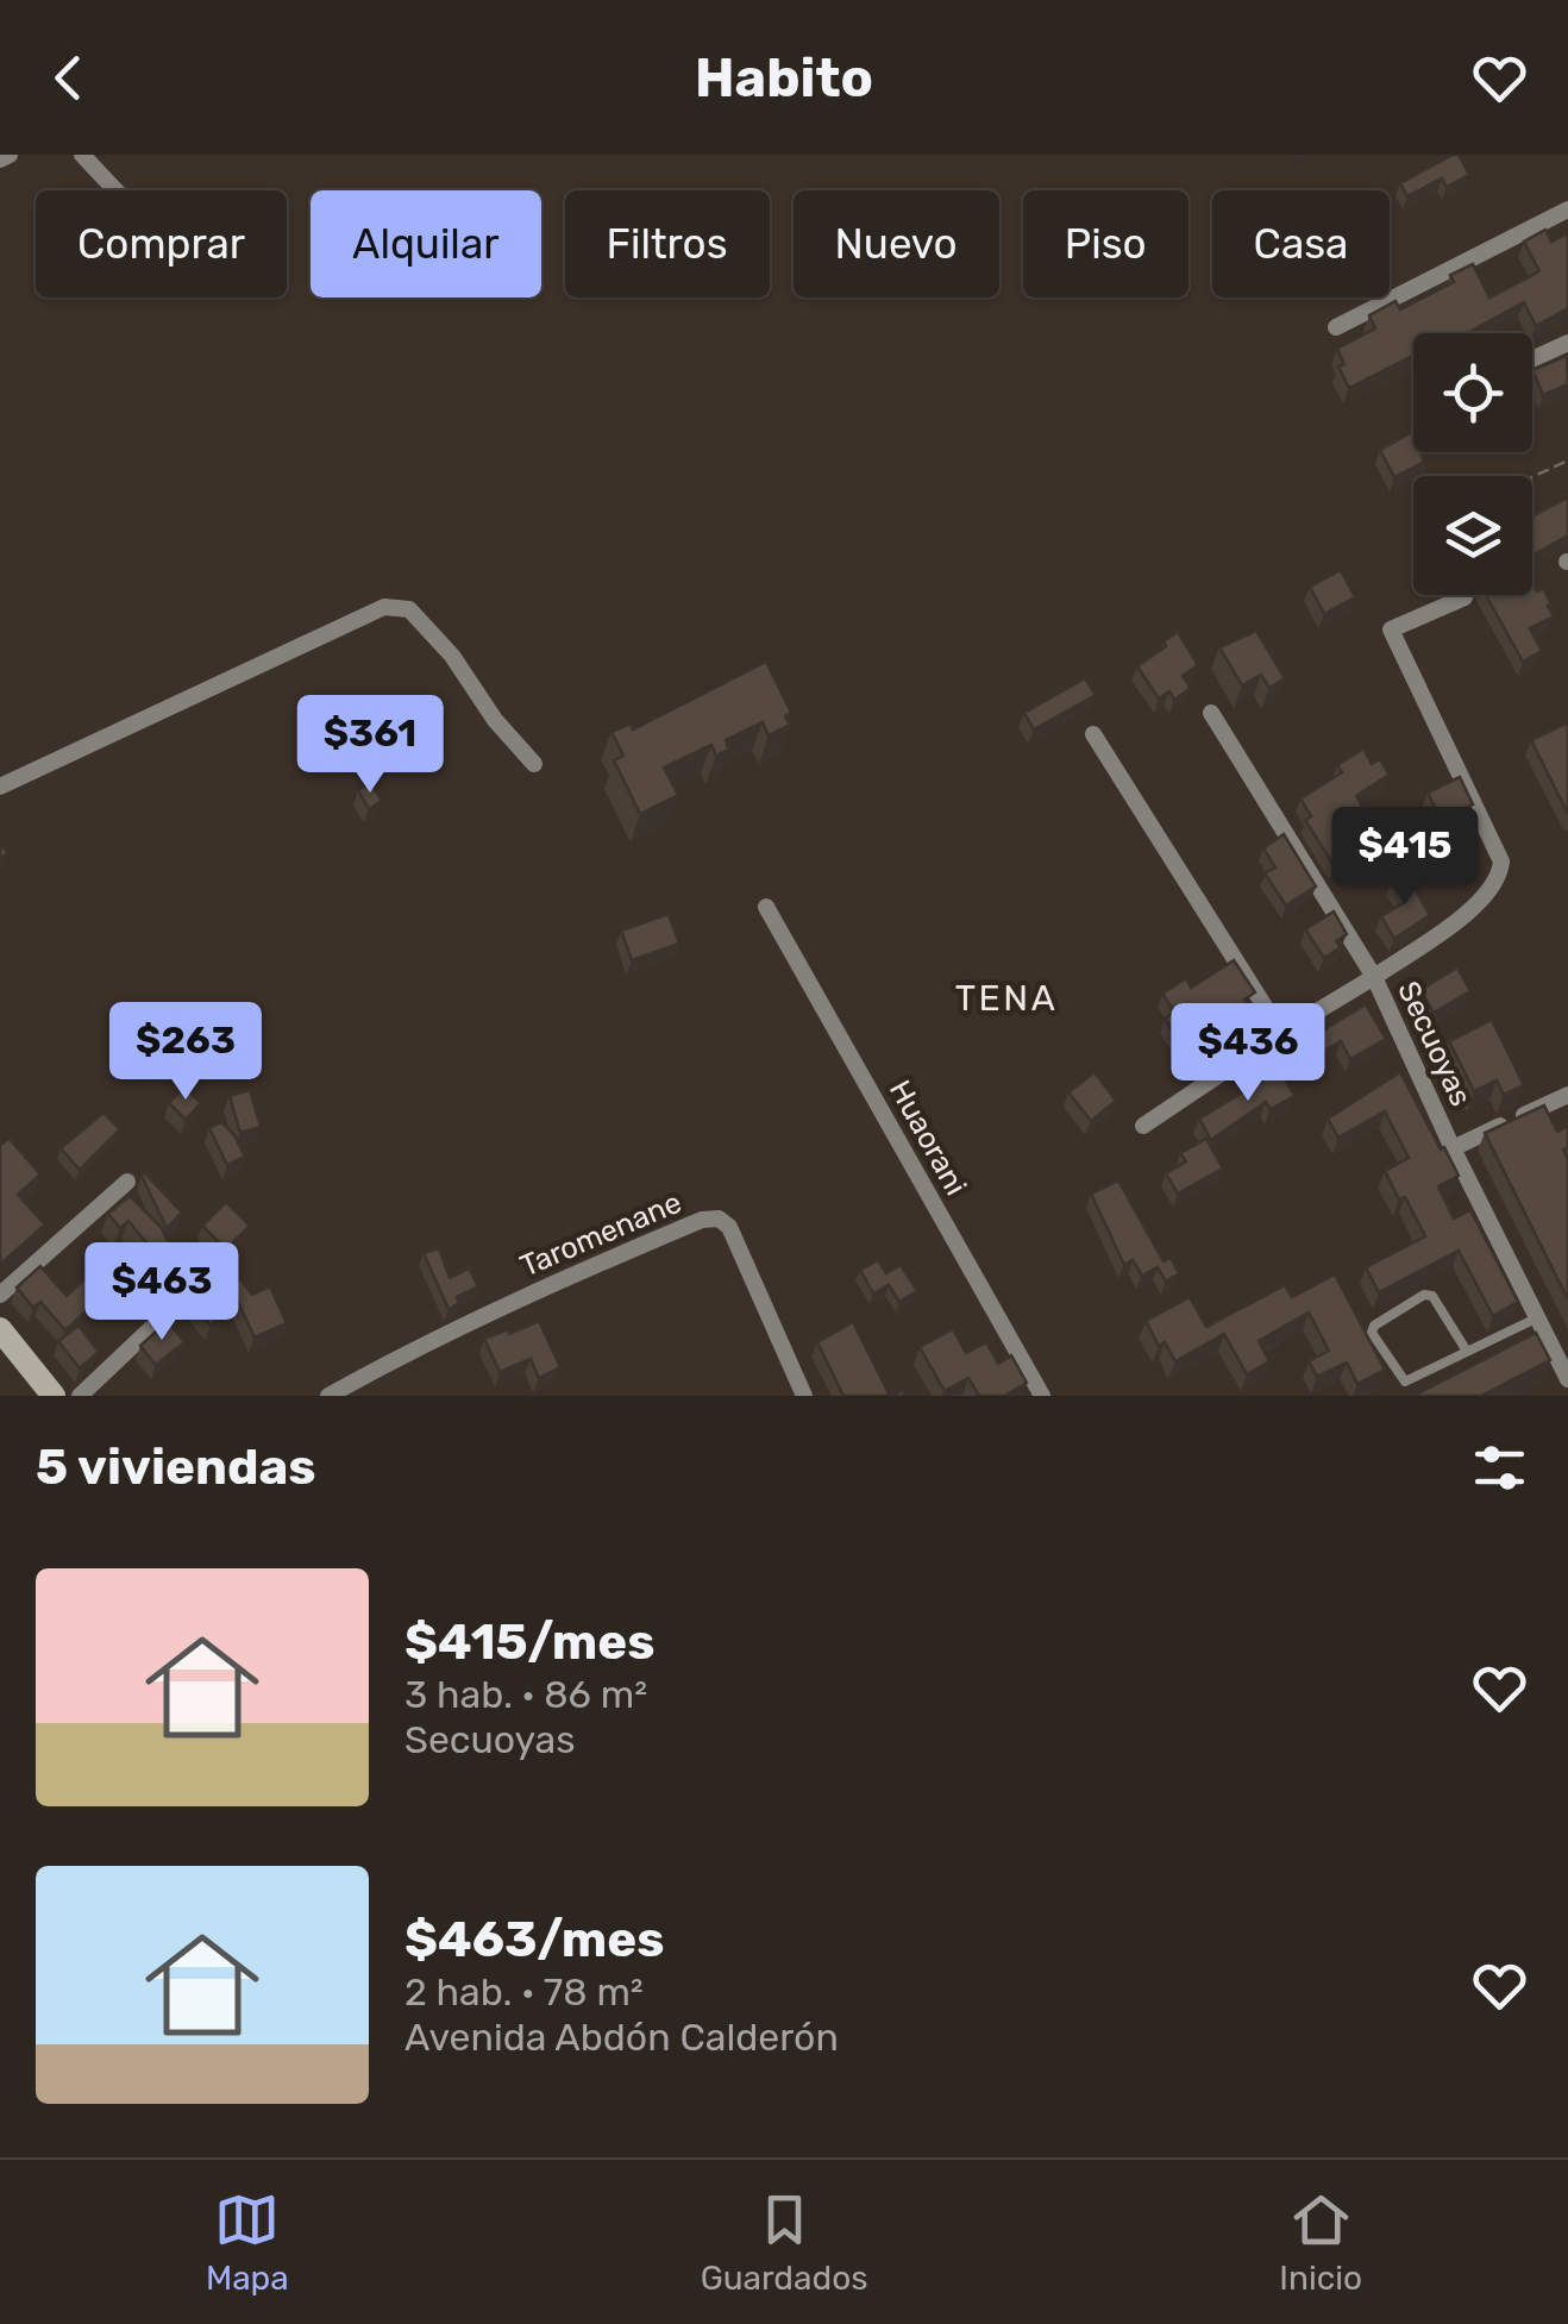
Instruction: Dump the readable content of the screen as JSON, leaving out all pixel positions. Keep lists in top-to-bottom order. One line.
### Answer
{"streets":{"street":["Secuoyas","Huaorani","Taromenane"]},"districts":["TENA"],"page":{"header":"Habito","chip":["Comprar","Alquilar","Filtros","Nuevo","Piso","Casa"],"price":["$361","$415","$263","$436","$463"],"heading":"5 viviendas","list":[{"name":"$415/mes","note":"3 hab. · 86 m² · Secuoyas"},{"name":"$463/mes","note":"2 hab. · 78 m² · Avenida Abdón Calderón"}],"tabs":["Mapa","Guardados","Inicio"]}}
